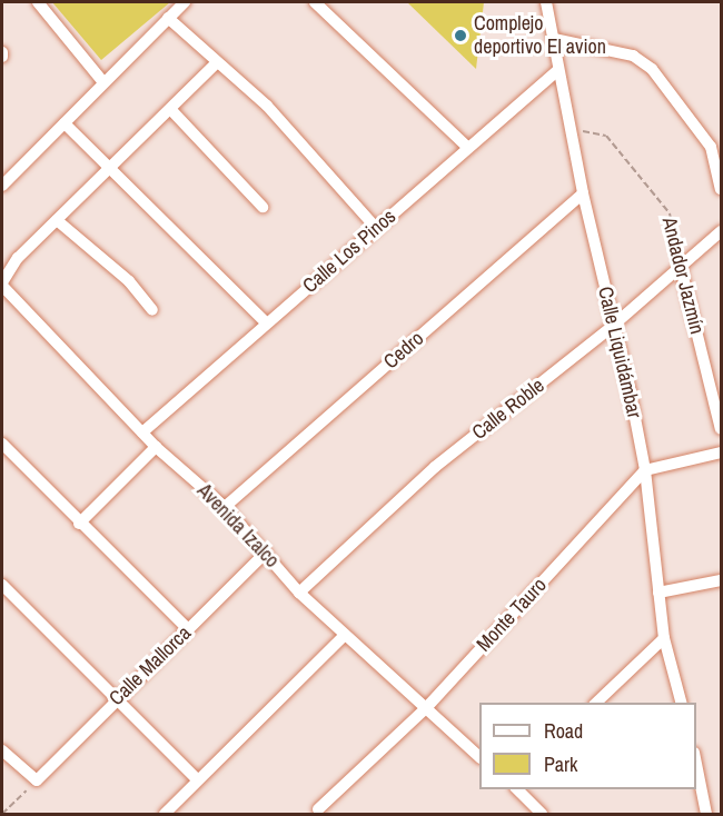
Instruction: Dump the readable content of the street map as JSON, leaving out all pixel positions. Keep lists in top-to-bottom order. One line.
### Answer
{"streets":{"street":["Calle Los Pinos","Andador Jazmín","Cedro","Calle Liquidámbar","Calle Roble","Avenida Izalco","Monte Tauro","Calle Mallorca"]},"crossings":[["Calle Los Pinos","Calle Liquidámbar"],["Calle Los Pinos","Avenida Izalco"],["Andador Jazmín","Calle Liquidámbar"],["Andador Jazmín","Calle Roble"],["Cedro","Calle Liquidámbar"],["Cedro","Avenida Izalco"],["Calle Liquidámbar","Calle Roble"],["Calle Liquidámbar","Monte Tauro"],["Calle Roble","Avenida Izalco"],["Avenida Izalco","Monte Tauro"],["Avenida Izalco","Calle Mallorca"]],"places":["Complejo deportivo El avion"],"legend":["Road","Park"]}
